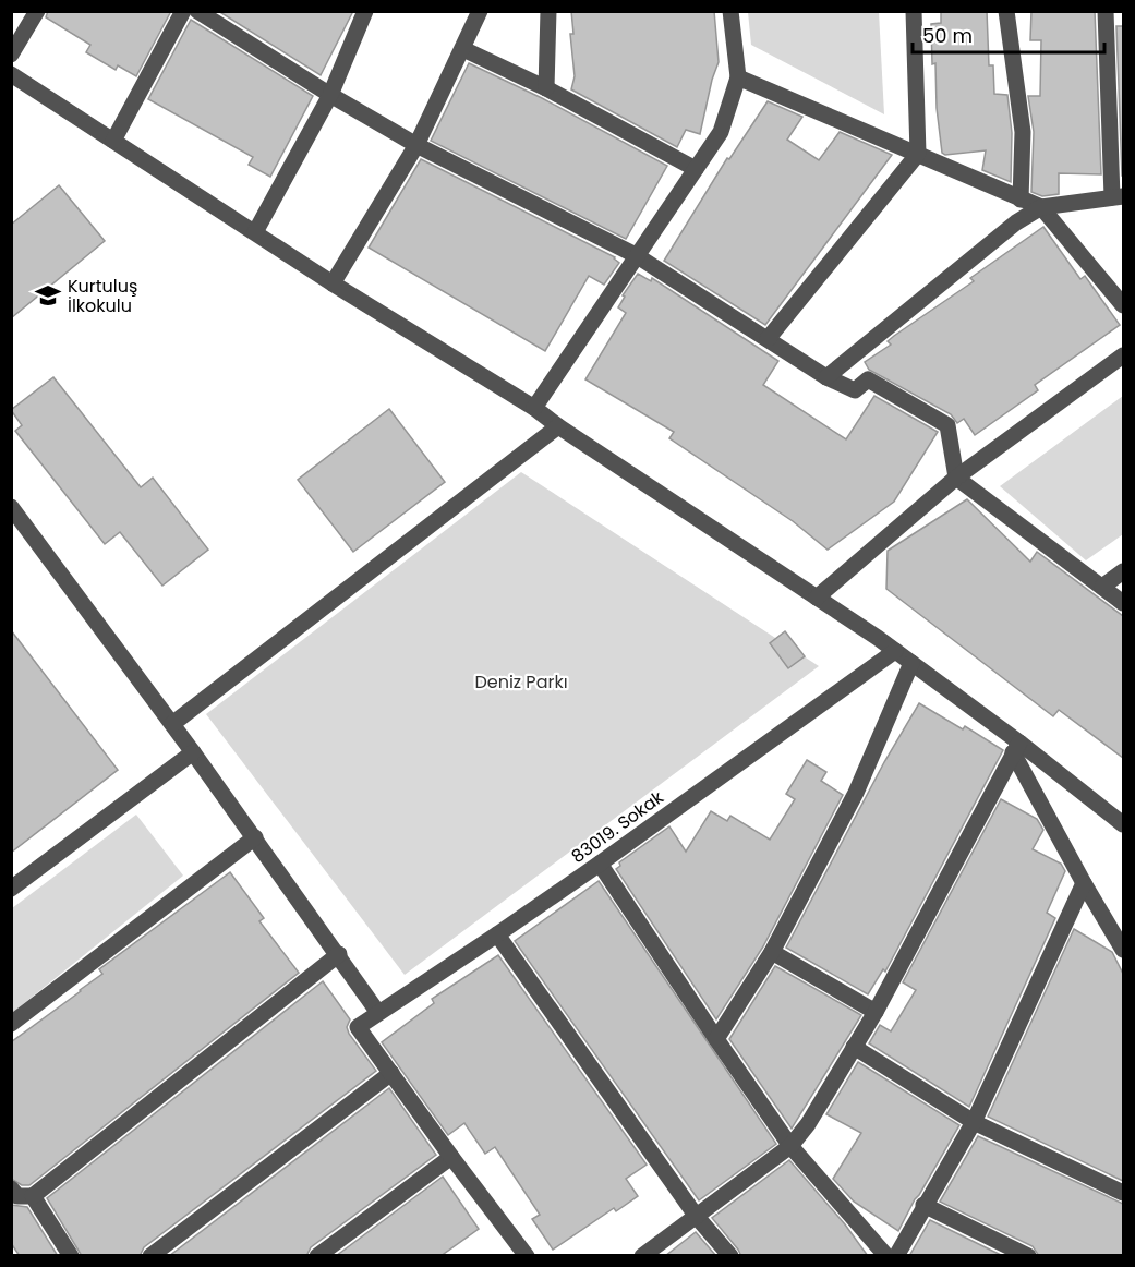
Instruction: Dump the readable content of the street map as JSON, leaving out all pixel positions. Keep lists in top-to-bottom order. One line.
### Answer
{"streets":{"street":["83019. Sokak"]},"parks":["Deniz Parkı"],"places":{"school or university":["Kurtuluş İlkokulu"]},"scale_bar":"50 m"}
